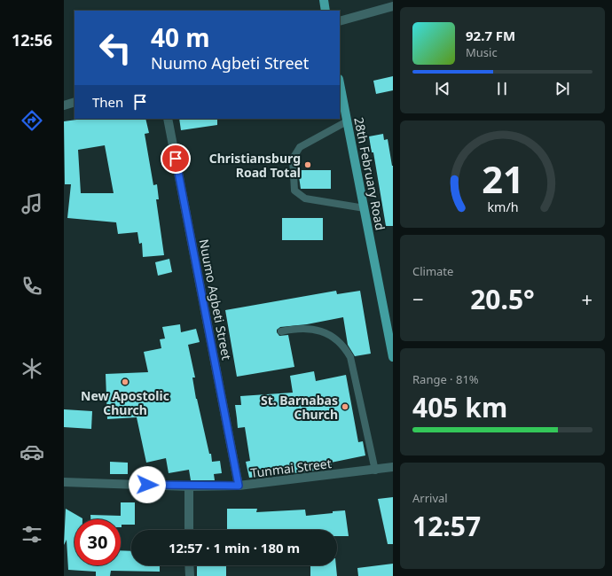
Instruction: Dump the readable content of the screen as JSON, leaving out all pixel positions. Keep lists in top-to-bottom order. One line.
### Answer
{"streets":{"main road":["28th February Road"],"street":["Nuumo Agbeti Street","Tunmai Street"]},"crossings":[["Nuumo Agbeti Street","Tunmai Street"]],"places":["Christiansburg Road Total","New Apostolic Church","St. Barnabas Church"],"page":{"tabs":"12:56","turn":["40 m","Nuumo Agbeti Street"],"song":["92.7 FM","Music"],"then":"Then","tile":["Climate",["Range · 81%","405 km"],["Arrival","12:57"]],"heat":["−","20.5°","+"],"limit":"30","trip":"12:57 · 1 min · 180 m","gauge":["21","km/h"]}}
